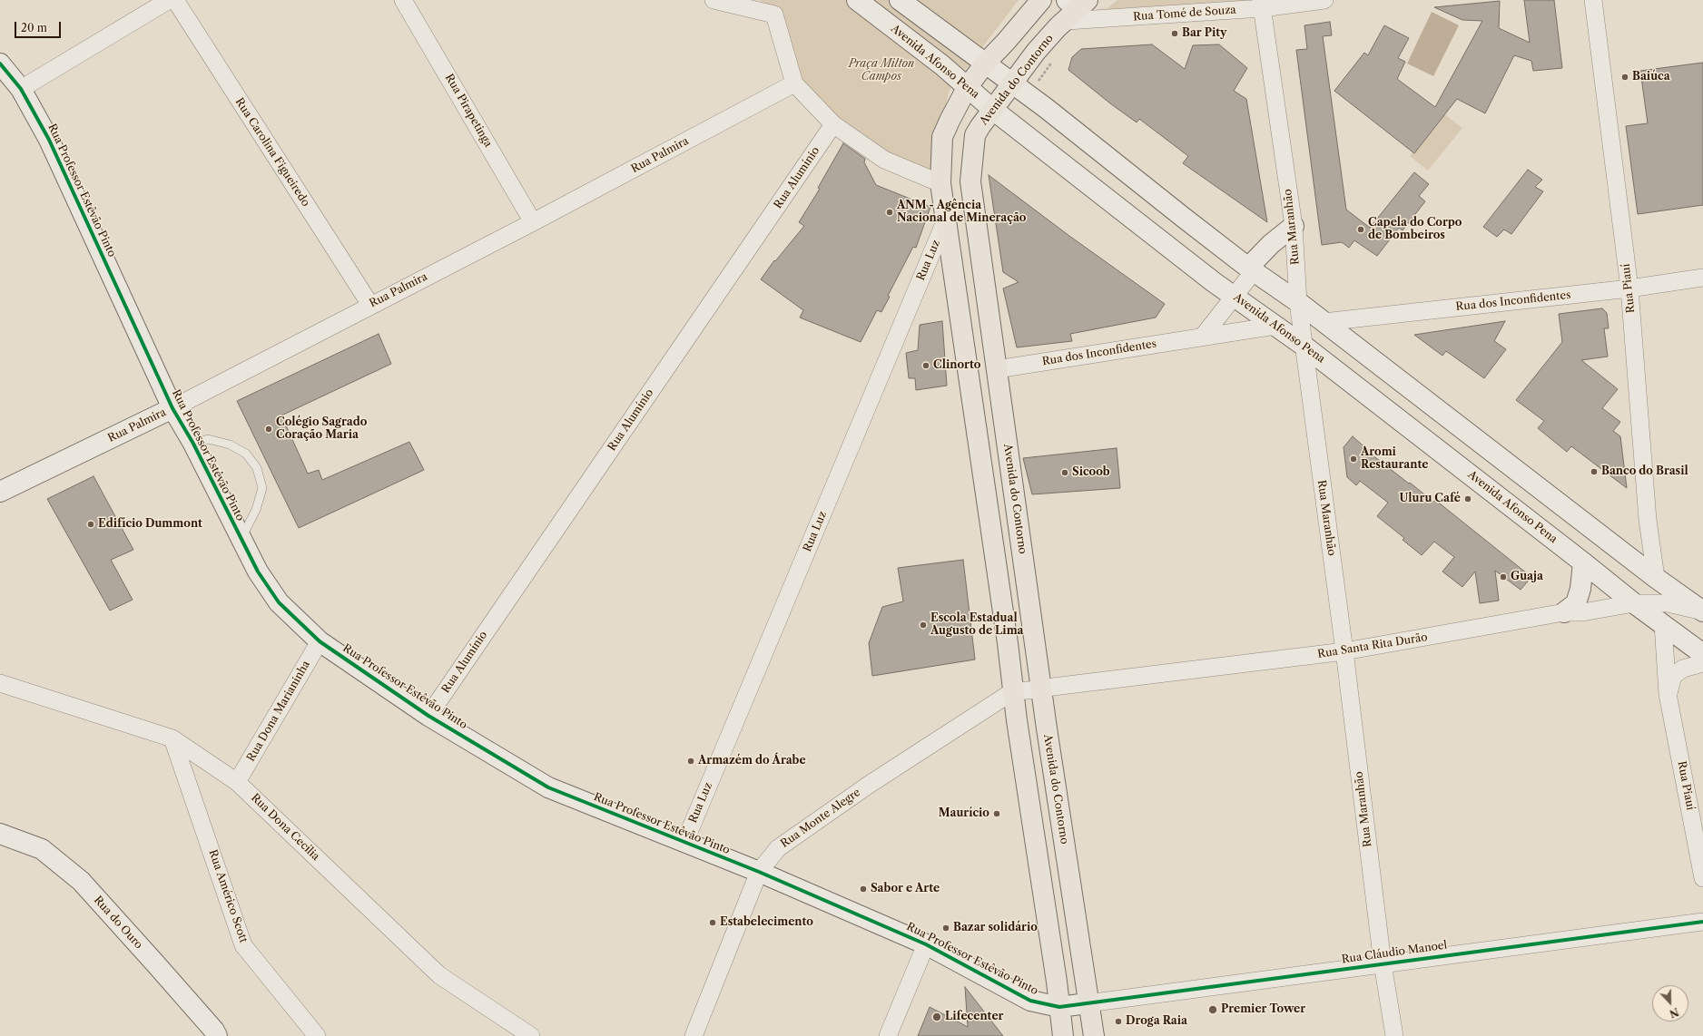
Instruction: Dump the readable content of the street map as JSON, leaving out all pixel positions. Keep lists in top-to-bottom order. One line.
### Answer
{"streets":{"main road":["Avenida Afonso Pena","Avenida do Contorno","Rua Palmira","Rua Professor Estêvão Pinto","Rua do Ouro"],"street":["Rua Tomé de Souza","Rua Pirapetinga","Rua Carolina Figueiredo","Rua Alumínio","Rua Maranhão","Rua Luz","Rua Piauí","Rua dos Inconfidentes","Rua Santa Rita Durão","Rua Dona Marianinha","Rua Monte Alegre","Rua Dona Cecília","Rua Américo Scott","Rua Cláudio Manoel"]},"crossings":[["Rua Tomé de Souza","Avenida do Contorno"],["Rua Tomé de Souza","Rua Maranhão"],["Avenida Afonso Pena","Avenida do Contorno"],["Avenida Afonso Pena","Rua Maranhão"],["Avenida Afonso Pena","Rua Piauí"],["Avenida Afonso Pena","Rua dos Inconfidentes"],["Avenida Afonso Pena","Rua Santa Rita Durão"],["Avenida do Contorno","Rua Professor Estêvão Pinto"],["Avenida do Contorno","Rua dos Inconfidentes"],["Avenida do Contorno","Rua Santa Rita Durão"],["Avenida do Contorno","Rua Monte Alegre"],["Avenida do Contorno","Rua Cláudio Manoel"],["Rua Pirapetinga","Rua Palmira"],["Rua Carolina Figueiredo","Rua Palmira"],["Rua Palmira","Rua Professor Estêvão Pinto"],["Rua Alumínio","Rua Professor Estêvão Pinto"],["Rua Professor Estêvão Pinto","Rua Luz"],["Rua Professor Estêvão Pinto","Rua Dona Marianinha"],["Rua Professor Estêvão Pinto","Rua Monte Alegre"],["Rua Professor Estêvão Pinto","Rua Cláudio Manoel"],["Rua Maranhão","Rua Santa Rita Durão"],["Rua Maranhão","Rua Cláudio Manoel"],["Rua Piauí","Rua dos Inconfidentes"],["Rua Santa Rita Durão","Rua Monte Alegre"],["Rua Dona Marianinha","Rua Dona Cecília"],["Rua Dona Cecília","Rua Américo Scott"]],"parks":["Praça Milton Campos"],"places":["Bar Pity","Baiúca","ANM - Agência Nacional de Mineração","Capela do Corpo de Bombeiros","Clinorto","Colégio Sagrado Coração Maria","Aromi Restaurante","Banco do Brasil","Sicoob","Uluru Café","Edifício Dummont","Guaja","Escola Estadual Augusto de Lima","Armazém do Árabe","Maurício","Sabor e Arte","Estabelecimento","Bazar solidário","Premier Tower","Lifecenter","Droga Raia"],"scale_bar":"20 m","north":"bottom"}
